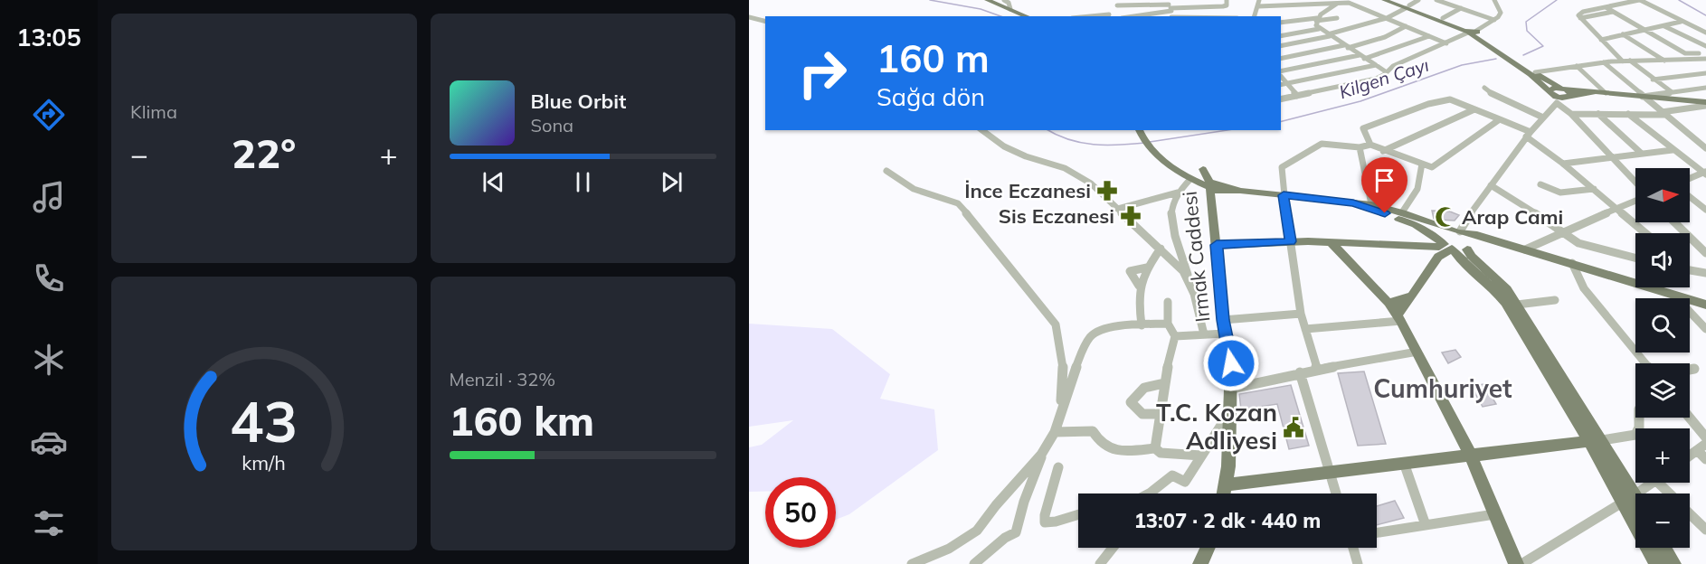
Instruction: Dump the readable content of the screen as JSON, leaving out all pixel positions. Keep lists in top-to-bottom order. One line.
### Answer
{"streets":{"main road":["Irmak Caddesi"]},"districts":["Cumhuriyet"],"water":["Kilgen Çayı"],"places":{"pharmacy":["İnce Eczanesi","Sis Eczanesi"],"mosque":["Arap Cami"],"public building":["T.C. Kozan Adliyesi"]},"north":"right","page":{"tabs":"13:05","tile":["Klima",["Menzil · 32%","160 km"]],"turn":["160 m","Sağa dön"],"song":["Blue Orbit","Sona"],"heat":["−","22°","+"],"map_buttons":["+","−"],"limit":"50","trip":"13:07 · 2 dk · 440 m","gauge":["43","km/h"]}}
